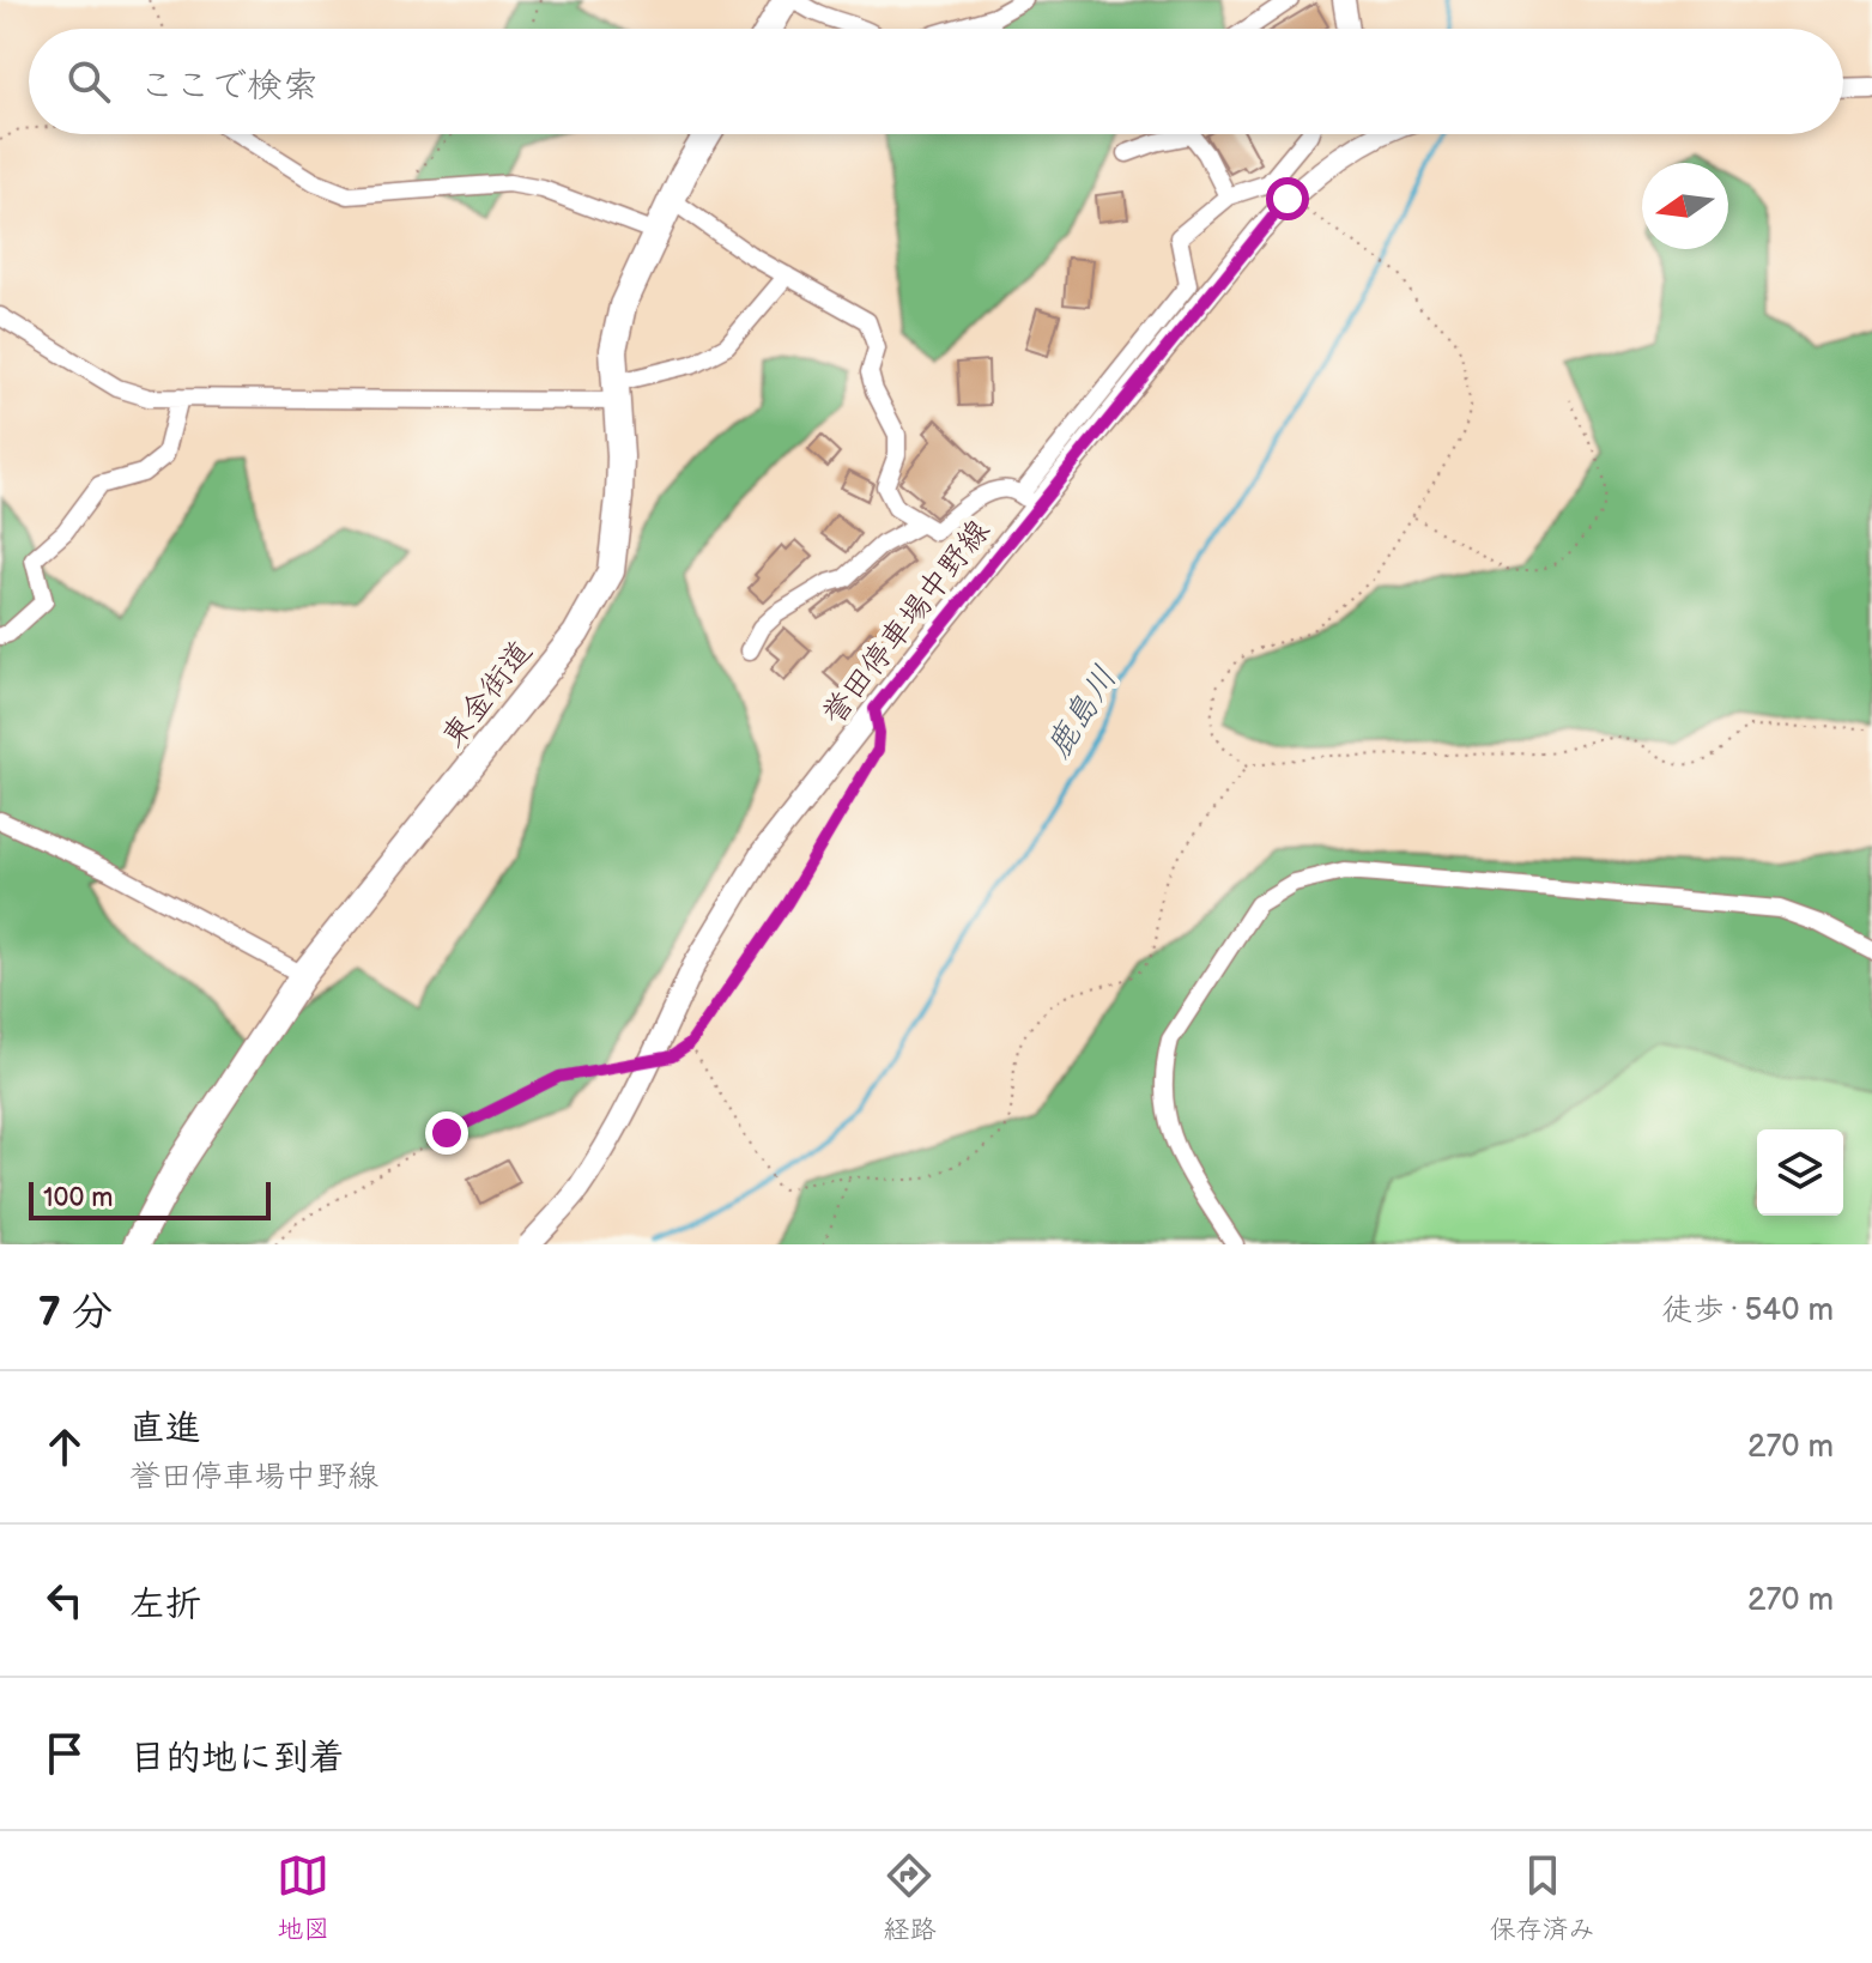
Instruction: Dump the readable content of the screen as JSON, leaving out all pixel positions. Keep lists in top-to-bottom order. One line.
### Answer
{"streets":{"highway":["東金街道"],"main road":["誉田停車場中野線"]},"water":["鹿島川"],"scale_bar":"100 m","north":"left","page":{"search":"ここで検索","scale":"100 m","heading":["7 分","徒歩 · 540 m"],"list":[["直進","誉田停車場中野線","270 m"],["左折","270 m"],"目的地に到着"],"nav":["地図","経路","保存済み"]}}
